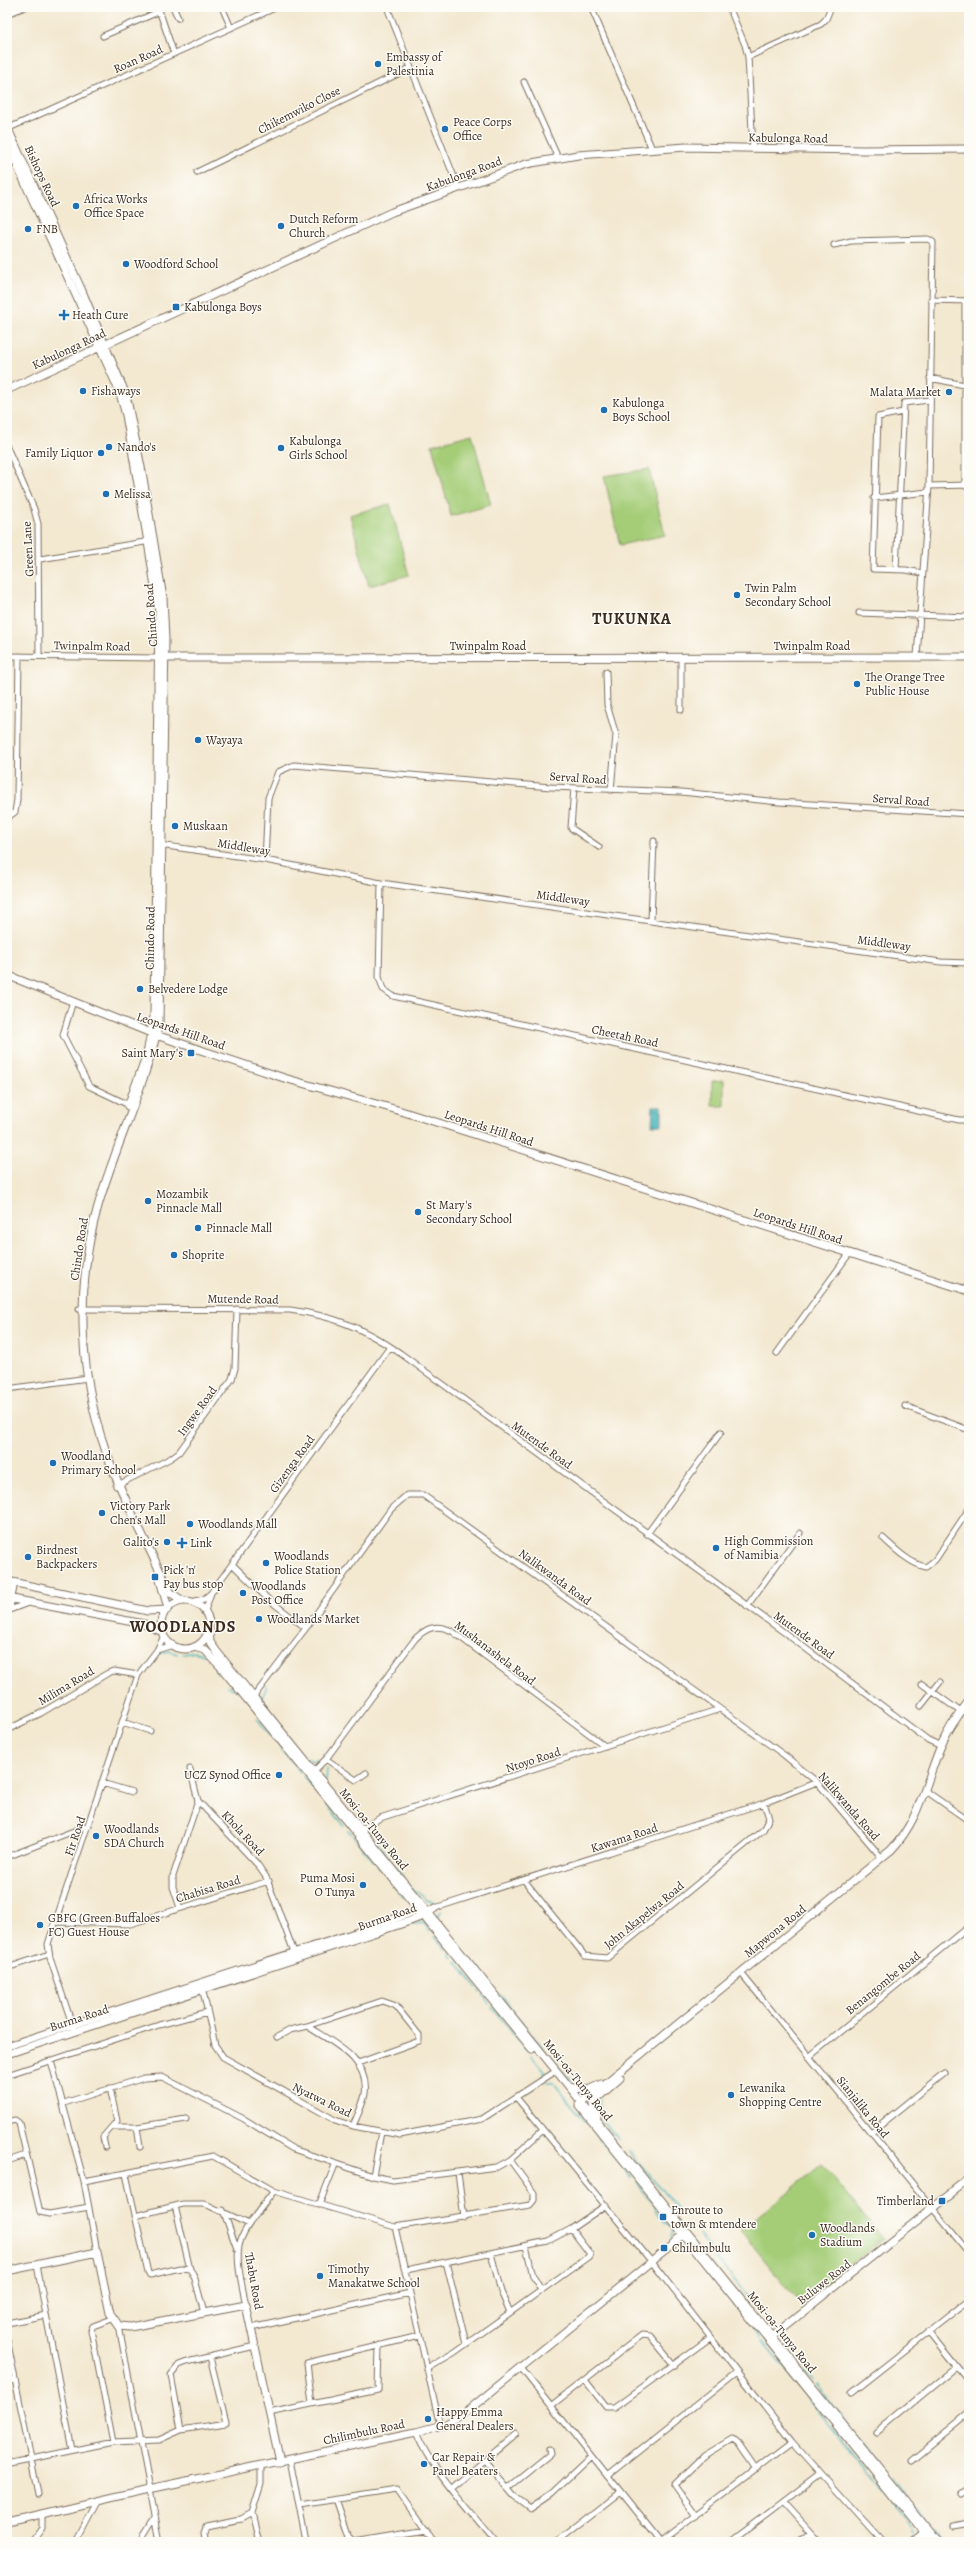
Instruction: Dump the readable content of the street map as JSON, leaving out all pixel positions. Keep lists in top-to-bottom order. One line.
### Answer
{"streets":{"main road":["Kabulonga Road","Bishops Road","Chindo Road","Twinpalm Road","Leopards Hill Road","Mosi-oa-Tunya Road","Burma Road","Mapwona Road","Thabu Road","Buluwe Road","Chilimbulu Road"],"street":["Roan Road","Chikemwiko Close","Green Lane","Serval Road","Middleway","Cheetah Road","Mutende Road","Ingwe Road","Gizenga Road","Nalikwanda Road","Mushanashela Road","Milima Road","Ntoyo Road","Khola Road","Fir Road","Kawama Road","Chabisa Road","John Akapelwa Road","Benangombe Road","Nyatwa Road","Sianjalika Road"]},"crossings":[["Roan Road","Bishops Road"],["Kabulonga Road","Bishops Road"],["Kabulonga Road","Chindo Road"],["Bishops Road","Chindo Road"],["Green Lane","Twinpalm Road"],["Chindo Road","Twinpalm Road"],["Chindo Road","Middleway"],["Chindo Road","Leopards Hill Road"],["Chindo Road","Mutende Road"],["Chindo Road","Ingwe Road"],["Chindo Road","Gizenga Road"],["Chindo Road","Mosi-oa-Tunya Road"],["Chindo Road","Fir Road"],["Serval Road","Middleway"],["Middleway","Cheetah Road"],["Mutende Road","Ingwe Road"],["Mutende Road","Gizenga Road"],["Mutende Road","Mapwona Road"],["Gizenga Road","Mosi-oa-Tunya Road"],["Gizenga Road","Fir Road"],["Nalikwanda Road","Ntoyo Road"],["Nalikwanda Road","Mosi-oa-Tunya Road"],["Nalikwanda Road","Kawama Road"],["Nalikwanda Road","Mapwona Road"],["Mushanashela Road","Ntoyo Road"],["Mushanashela Road","Mosi-oa-Tunya Road"],["Milima Road","Fir Road"],["Ntoyo Road","Mosi-oa-Tunya Road"],["Mosi-oa-Tunya Road","Fir Road"],["Mosi-oa-Tunya Road","Burma Road"],["Mosi-oa-Tunya Road","Mapwona Road"],["Mosi-oa-Tunya Road","Nyatwa Road"],["Mosi-oa-Tunya Road","Buluwe Road"],["Mosi-oa-Tunya Road","Chilimbulu Road"],["Khola Road","Chabisa Road"],["Fir Road","Chabisa Road"],["Fir Road","Burma Road"],["Kawama Road","John Akapelwa Road"],["Kawama Road","Burma Road"],["Burma Road","Nyatwa Road"],["Mapwona Road","Sianjalika Road"],["Benangombe Road","Sianjalika Road"],["Sianjalika Road","Buluwe Road"],["Thabu Road","Chilimbulu Road"]],"districts":["TUKUNKA","WOODLANDS"],"places":{"other":["Embassy of Palestinia","Peace Corps Office","Africa Works Office Space","Dutch Reform Church","FNB","Woodford School","Fishaways","Malata Market","Kabulonga Boys School","Nando's","Kabulonga Girls School","Family Liquor","Melissa","Twin Palm Secondary School","The Orange Tree Public House","Wayaya","Muskaan","Belvedere Lodge","Mozambik Pinnacle Mall","St Mary's Secondary School","Pinnacle Mall","Shoprite","Woodland Primary School","Victory Park Chen's Mall","Woodlands Mall","Galito's","High Commission of Namibia","Birdnest Backpackers","Woodlands Police Station","Woodlands Post Office","Woodlands Market","UCZ Synod Office","Woodlands SDA Church","Puma Mosi O Tunya","GBFC (Green Buffaloes FC) Guest House","Lewanika Shopping Centre","Woodlands Stadium","Timothy Manakatwe School","Happy Emma General Dealers","Car Repair & Panel Beaters"],"transit":["Kabulonga Boys","Saint Mary's","Pick 'n' Pay bus stop","Timberland","Enroute to town & mtendere","Chilumbulu"],"health":["Heath Cure","Link"]}}
